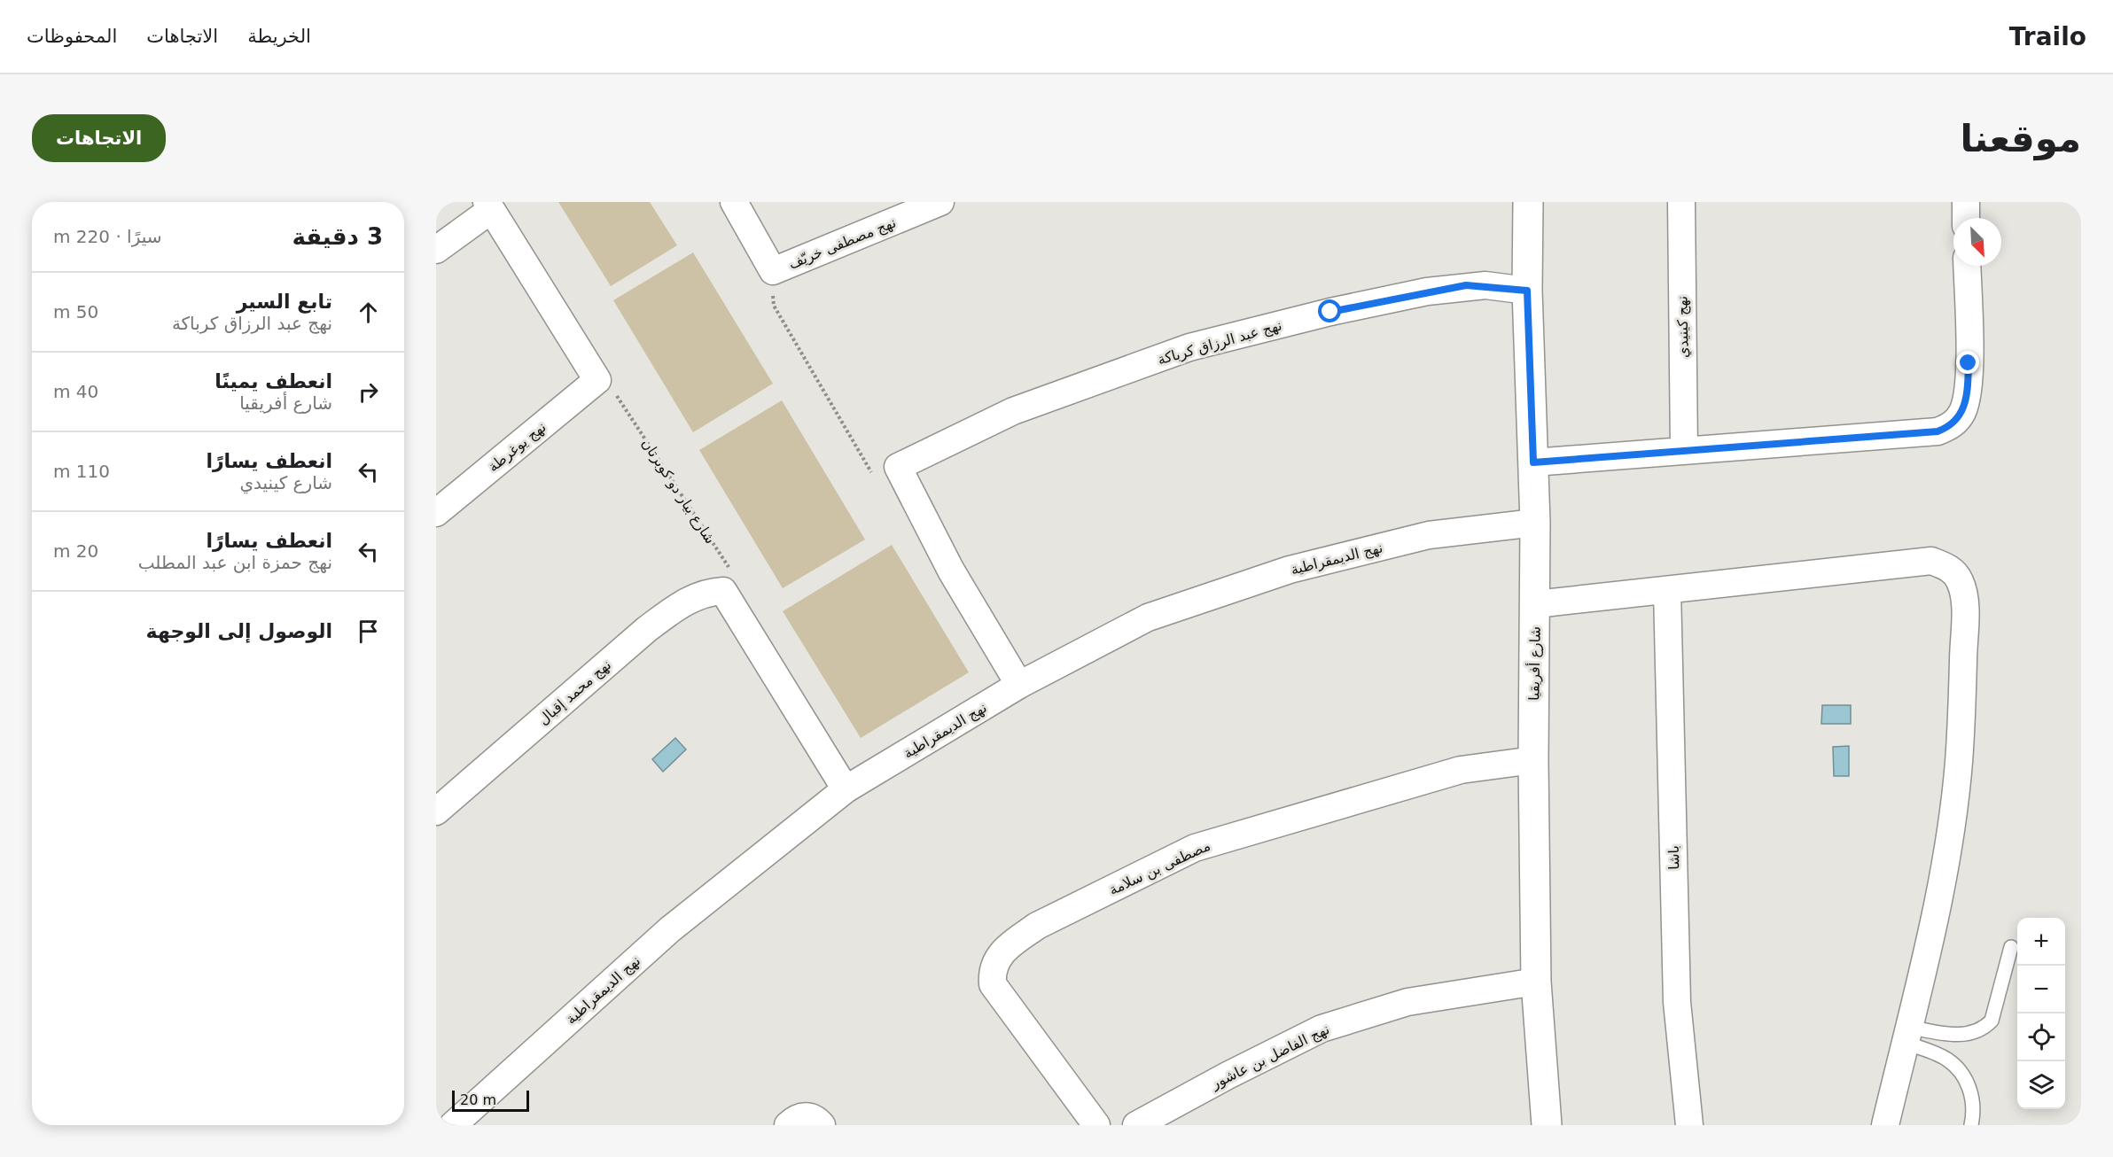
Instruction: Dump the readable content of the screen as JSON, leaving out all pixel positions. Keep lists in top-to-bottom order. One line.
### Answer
{"streets":{"street":["نهج مصطفى خريّف","نهج كينيدي","نهج عبد الرزاق كرباكة","نهج يوغرطة","نهج الديمقراطية","شارع أفريقيا","نهج محمد إقبال","باشا","مصطفى بن سلامة","نهج الفاضل بن عاشور"],"path":["شارع بيار دو كوبرتان"]},"crossings":[["نهج عبد الرزاق كرباكة","شارع أفريقيا"],["نهج يوغرطة","شارع بيار دو كوبرتان"],["شارع بيار دو كوبرتان","نهج محمد إقبال"],["نهج الديمقراطية","شارع أفريقيا"],["شارع أفريقيا","مصطفى بن سلامة"],["شارع أفريقيا","نهج الفاضل بن عاشور"]],"scale_bar":"20 m","north":"bottom right","page":{"header":"Trailo","nav":["الخريطة","الاتجاهات","المحفوظات"],"buttons":"الاتجاهات","title":"موقعنا","heading":["3 دقيقة","سيرًا · 220 m"],"list":[["تابع السير","نهج عبد الرزاق كرباكة","50 m"],["انعطف يمينًا","شارع أفريقيا","40 m"],["انعطف يسارًا","شارع كينيدي","110 m"],["انعطف يسارًا","نهج حمزة ابن عبد المطلب","20 m"],"الوصول إلى الوجهة"],"map_buttons":["+","−"],"scale":"20 m"}}
